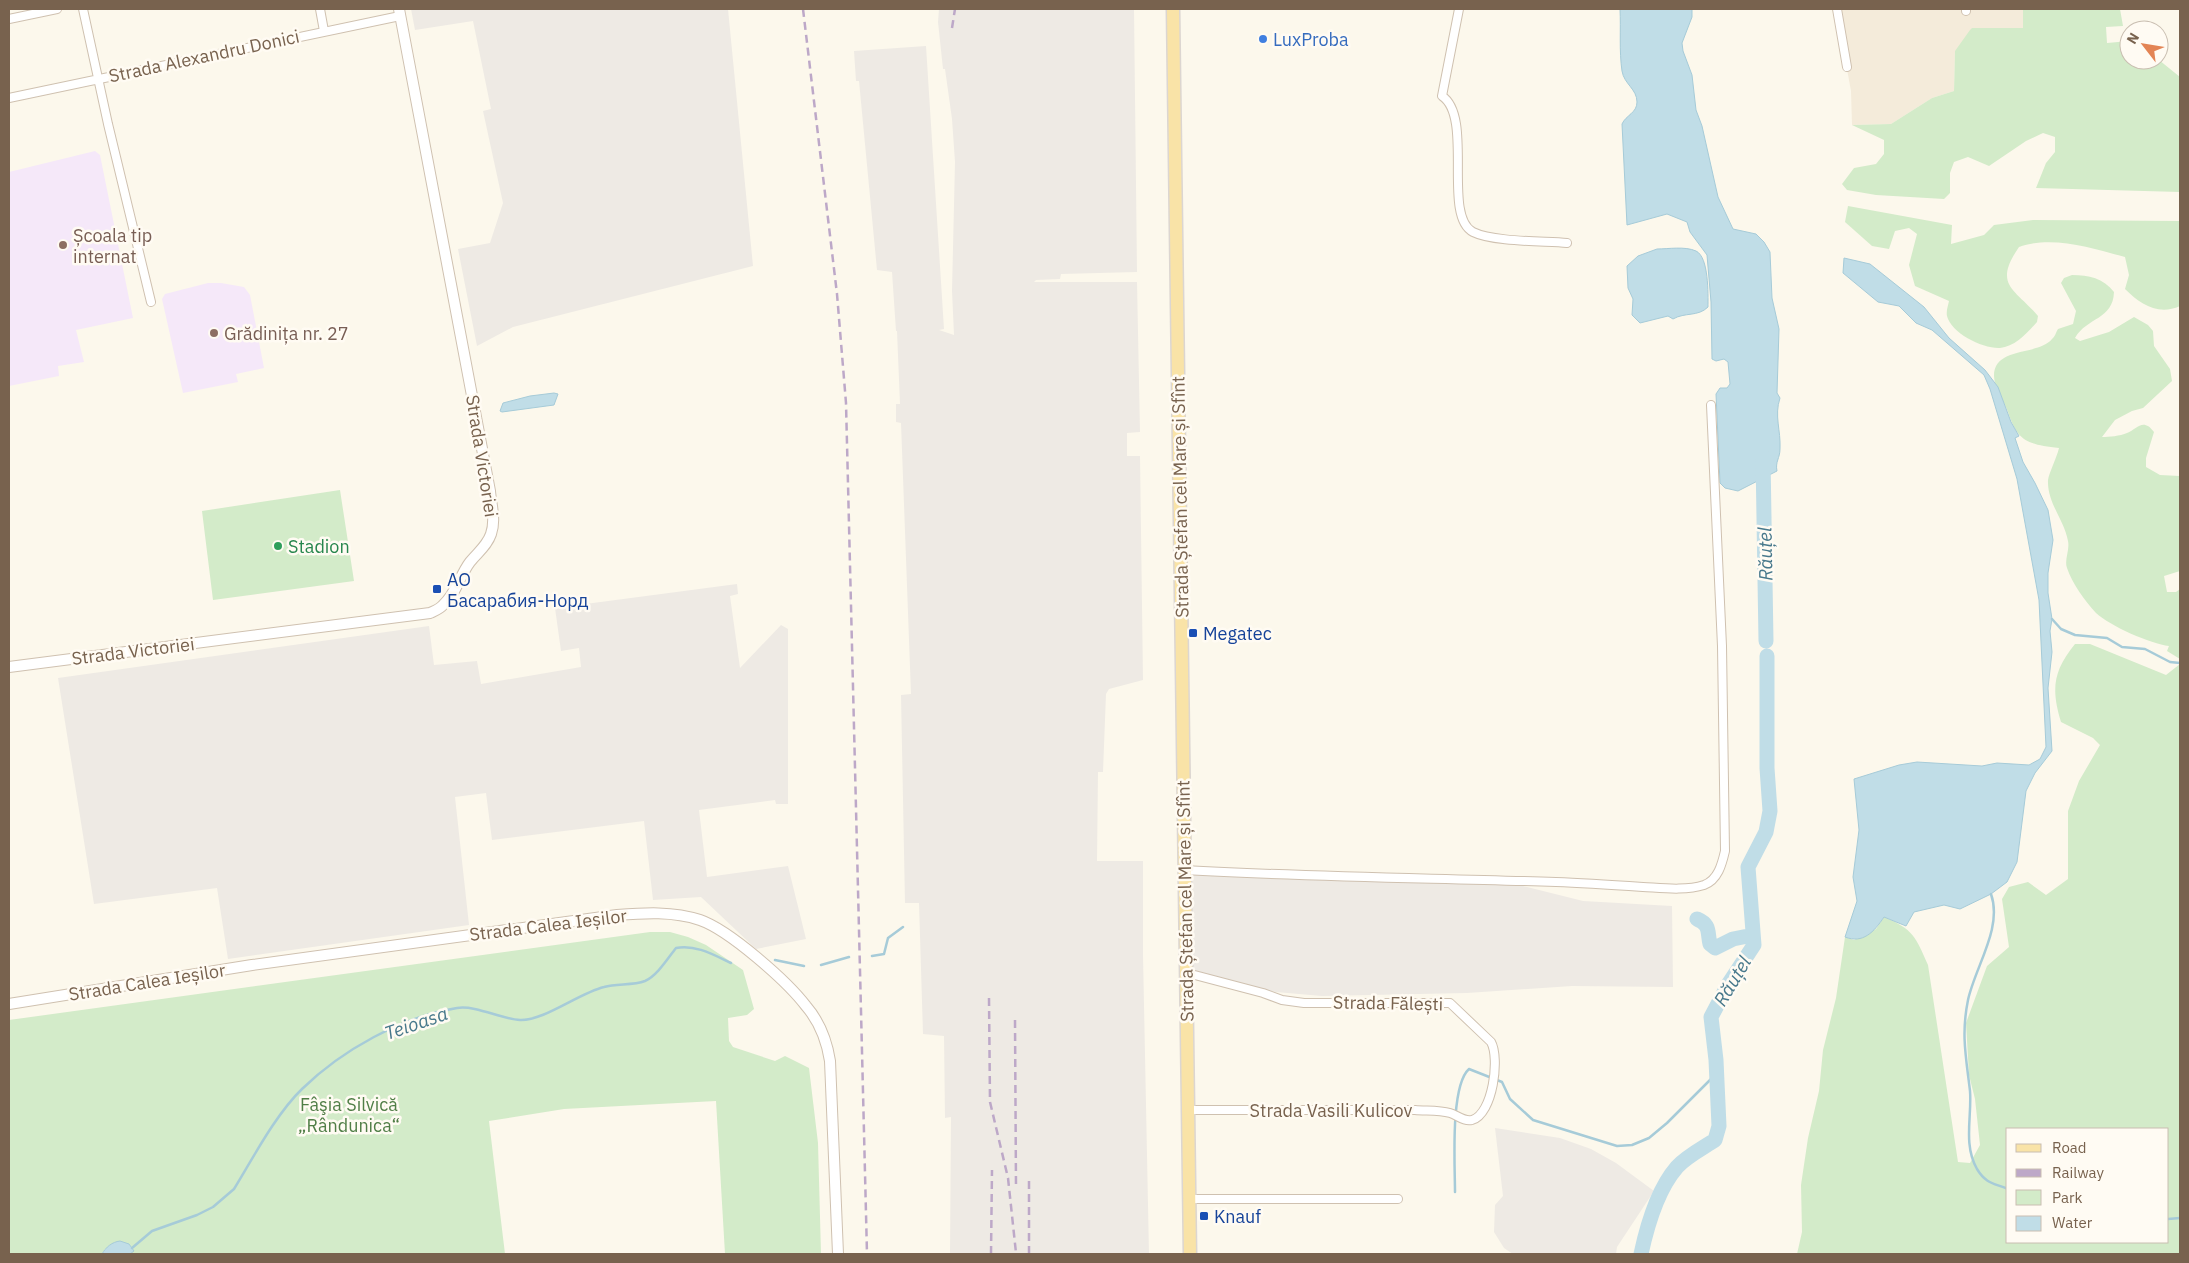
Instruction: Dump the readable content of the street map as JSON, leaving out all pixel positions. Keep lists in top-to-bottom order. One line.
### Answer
{"streets":{"main road":["Strada Ștefan cel Mare și Sfînt"],"street":["Strada Alexandru Donici","Strada Victoriei","Strada Calea Ieșilor","Strada Fălești","Strada Vasili Kulicov"]},"crossings":[["Strada Alexandru Donici","Strada Victoriei"],["Strada Ștefan cel Mare și Sfînt","Strada Fălești"],["Strada Ștefan cel Mare și Sfînt","Strada Vasili Kulicov"],["Strada Fălești","Strada Vasili Kulicov"]],"water":["Răuțel","Teioasa"],"parks":["Fâşia Silvică „Rândunica“"],"places":{"other":["LuxProba","Școala tip internat","Grădinița nr. 27","Stadion"],"transit":["АО Басарабия-Норд","Megatec","Knauf"]},"legend":["Road","Railway","Park","Water"],"north":"top left"}
